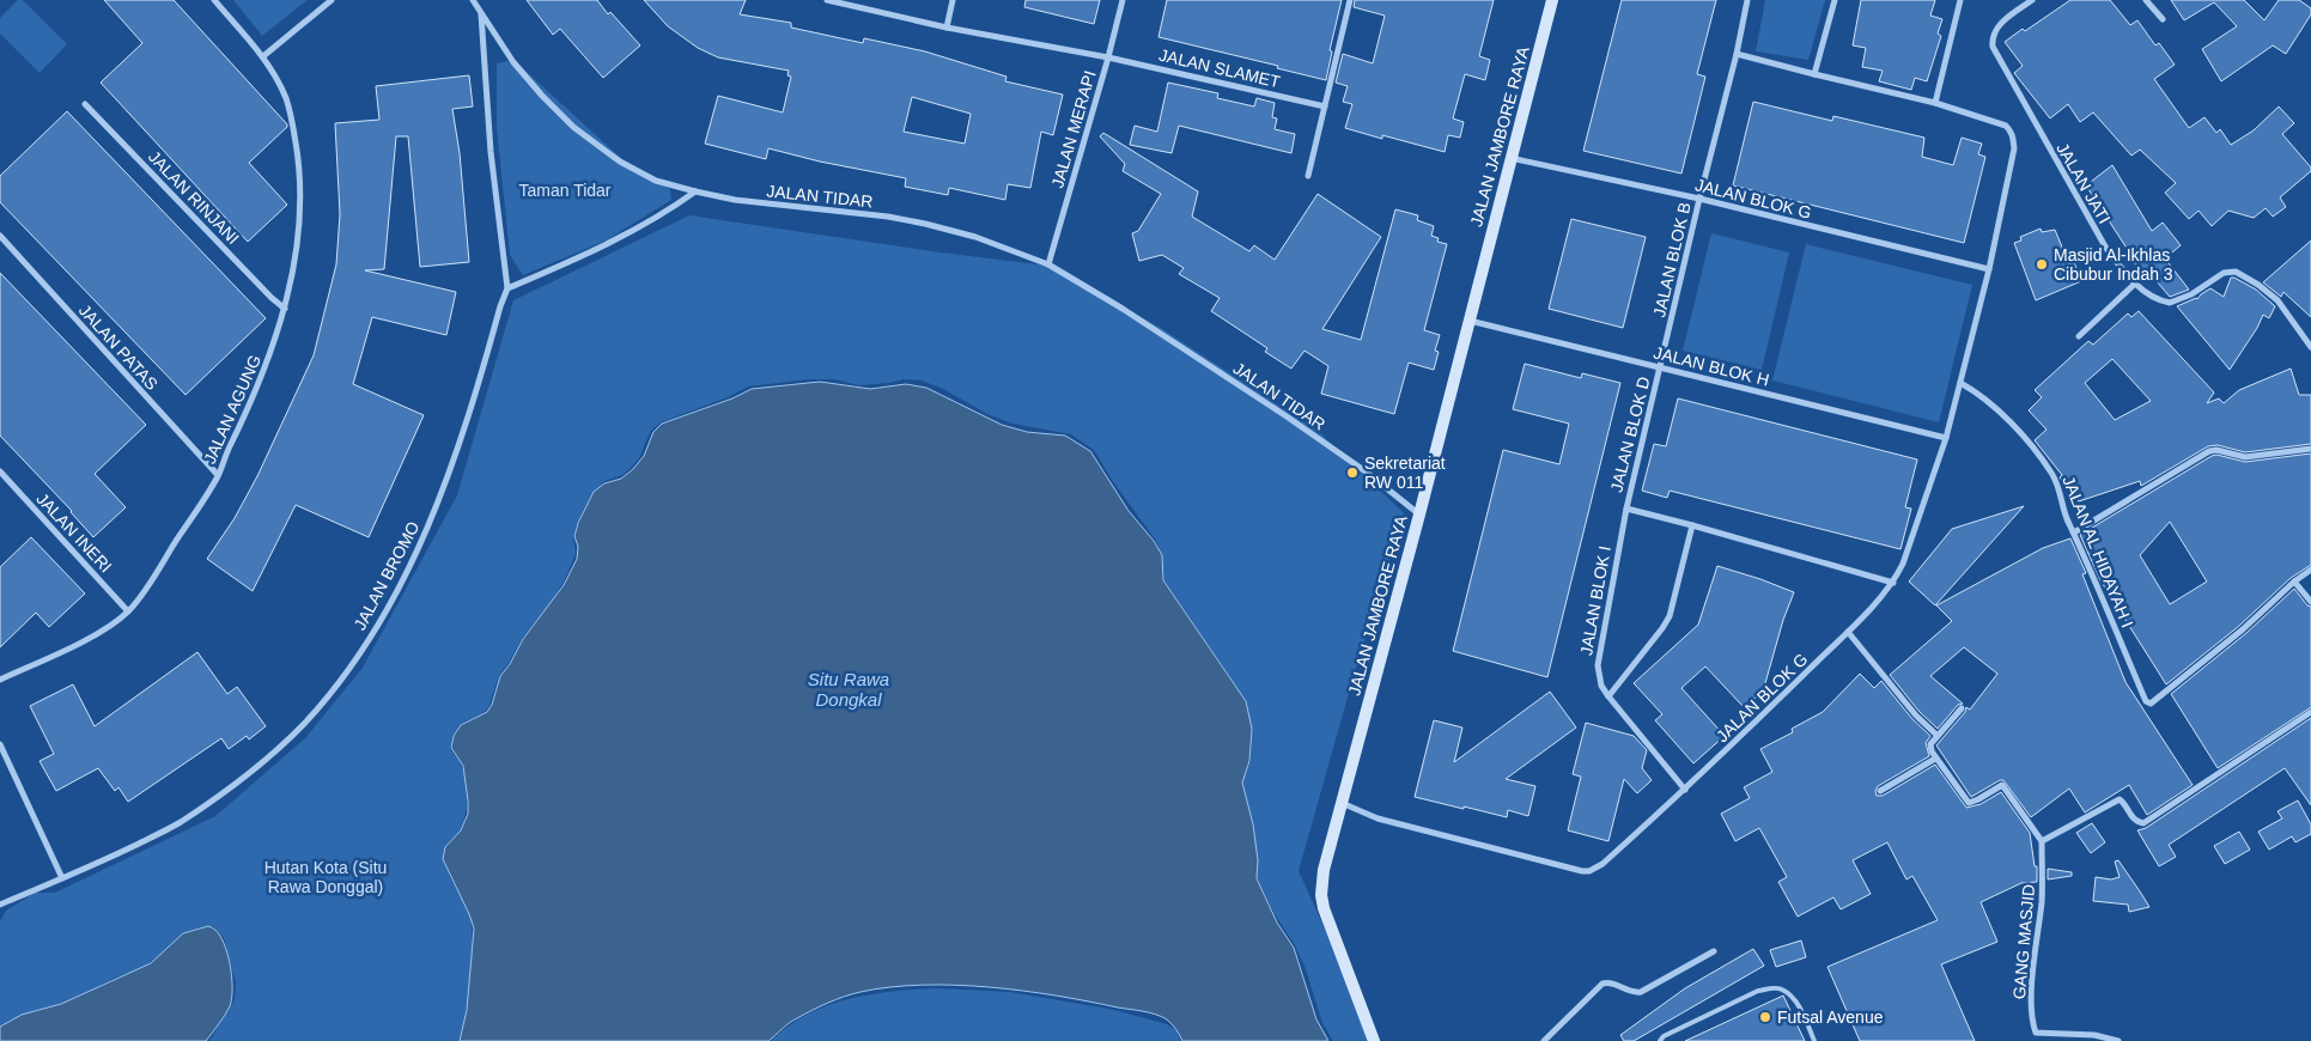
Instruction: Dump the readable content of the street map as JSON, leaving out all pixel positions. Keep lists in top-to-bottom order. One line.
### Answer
{"streets":{"street":["JALAN SLAMET","JALAN MERAPI","JALAN JAMBORE RAYA","JALAN JATI","JALAN TIDAR","JALAN RINJANI","JALAN BLOK G","JALAN BLOK B","JALAN PATAS","JALAN BLOK H","JALAN AGUNG","JALAN BLOK D","JALAN INERI","JALAN AL HIDAYAH I","JALAN BROMO","JALAN BLOK I","GANG MASJID"]},"crossings":[["JALAN SLAMET","JALAN MERAPI"],["JALAN MERAPI","JALAN TIDAR"],["JALAN JAMBORE RAYA","JALAN TIDAR"],["JALAN JAMBORE RAYA","JALAN BLOK G"],["JALAN JAMBORE RAYA","JALAN BLOK H"],["JALAN RINJANI","JALAN AGUNG"],["JALAN BLOK G","JALAN BLOK B"],["JALAN BLOK G","JALAN BLOK H"],["JALAN BLOK G","JALAN AL HIDAYAH I"],["JALAN BLOK G","JALAN BLOK I"],["JALAN BLOK B","JALAN BLOK H"],["JALAN BLOK B","JALAN BLOK D"],["JALAN PATAS","JALAN AGUNG"],["JALAN BLOK H","JALAN BLOK D"],["JALAN AGUNG","JALAN INERI"],["JALAN BLOK D","JALAN BLOK I"]],"water":["Situ Rawa Dongkal"],"parks":["Taman Tidar","Hutan Kota (Situ Rawa Donggal)"],"places":["Masjid Al-Ikhlas Cibubur Indah 3","Sekretariat RW 011","Futsal Avenue"]}
